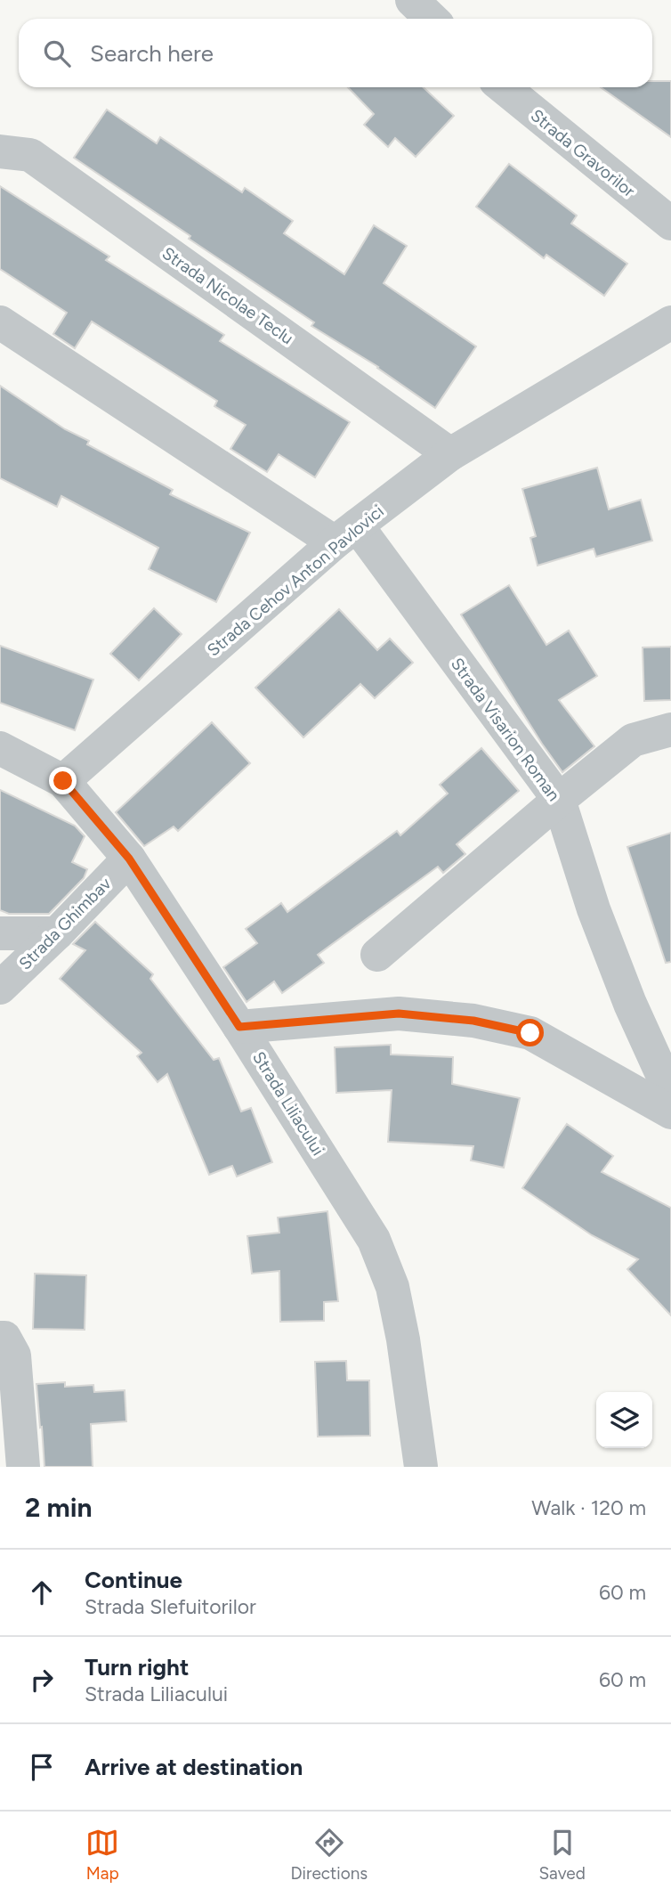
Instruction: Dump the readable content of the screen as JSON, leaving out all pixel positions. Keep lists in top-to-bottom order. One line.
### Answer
{"streets":{"street":["Strada Gravorilor","Strada Nicolae Teclu","Strada Cehov Anton Pavlovici","Strada Visarion Roman","Strada Ghimbav","Strada Liliacului"]},"crossings":[["Strada Nicolae Teclu","Strada Cehov Anton Pavlovici"],["Strada Cehov Anton Pavlovici","Strada Visarion Roman"],["Strada Cehov Anton Pavlovici","Strada Liliacului"],["Strada Ghimbav","Strada Liliacului"]],"page":{"search":"Search here","heading":["2 min","Walk · 120 m"],"list":[["Continue","Strada Slefuitorilor","60 m"],["Turn right","Strada Liliacului","60 m"],"Arrive at destination"],"nav":["Map","Directions","Saved"]}}
